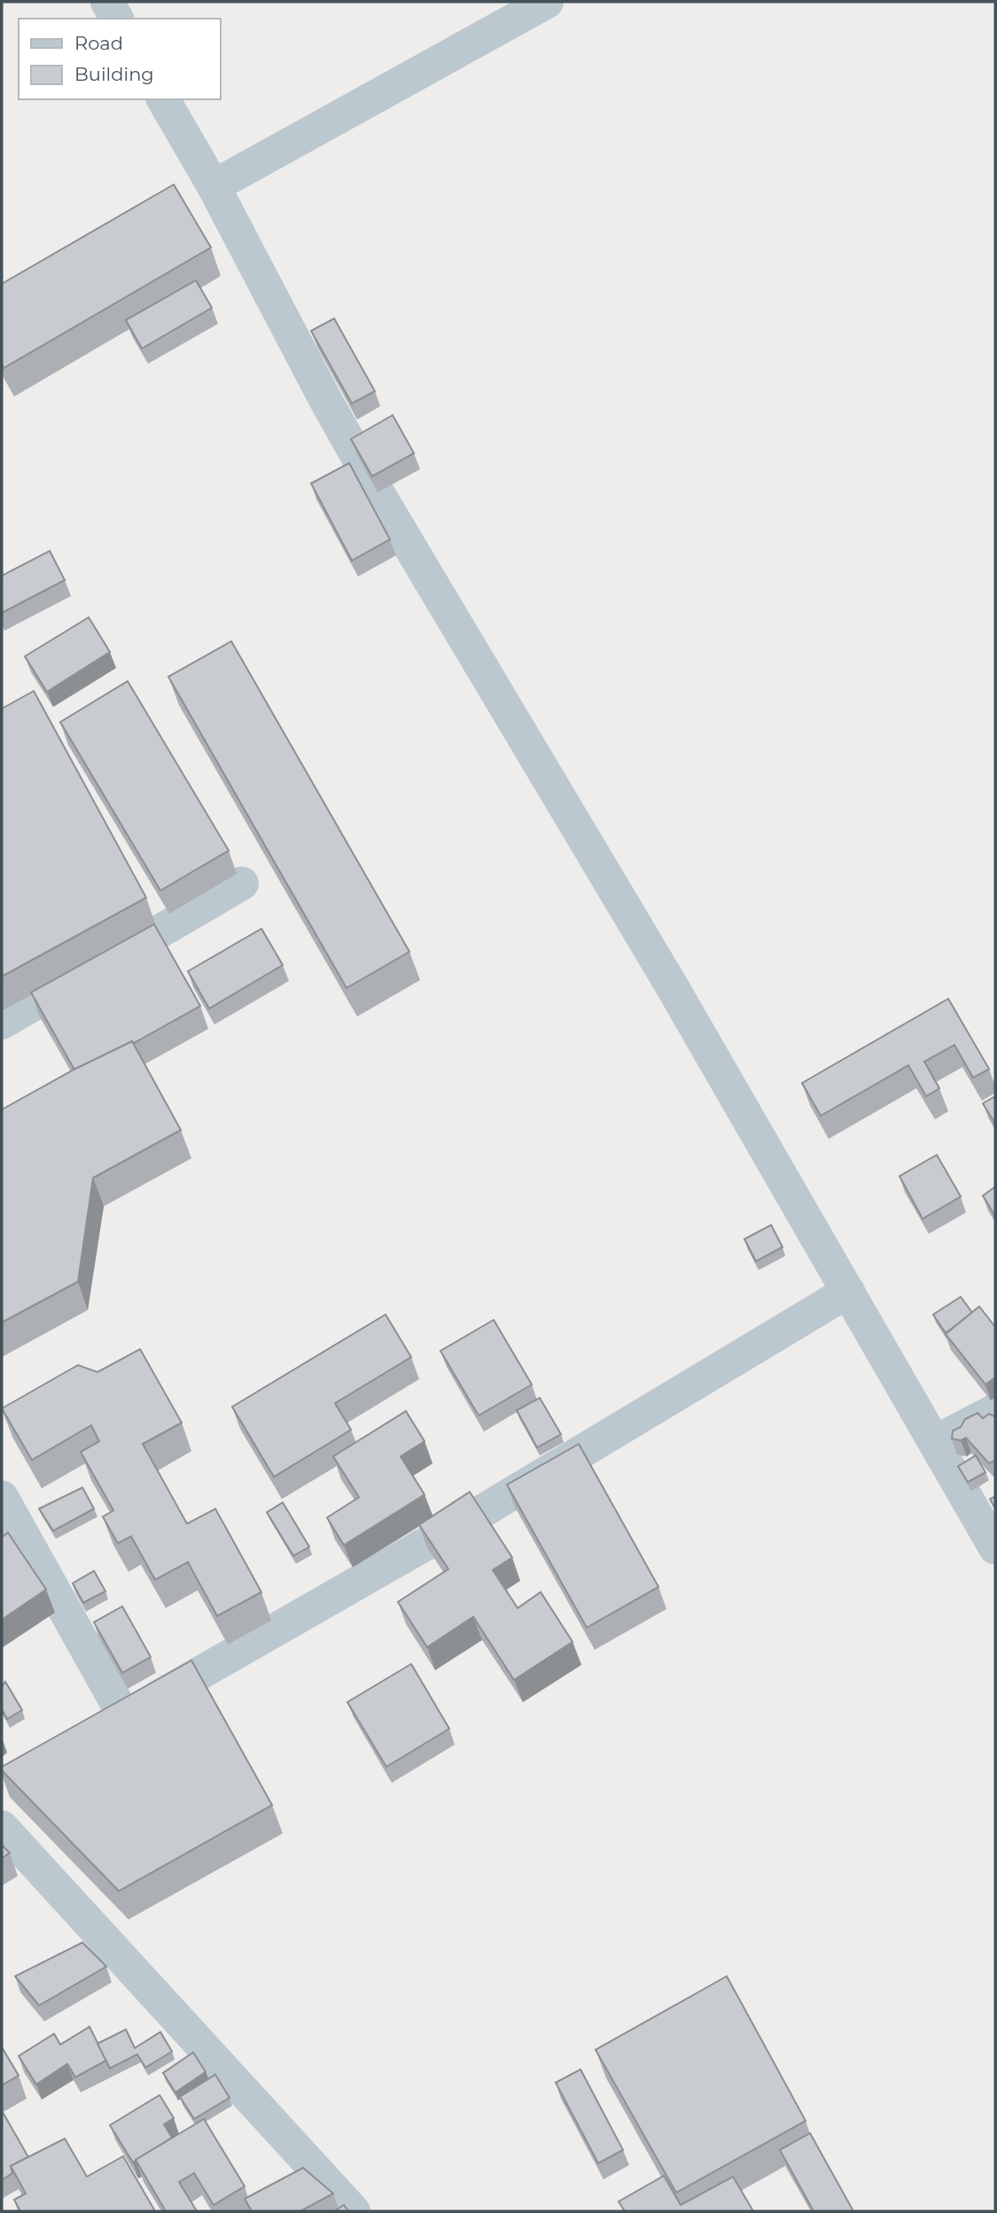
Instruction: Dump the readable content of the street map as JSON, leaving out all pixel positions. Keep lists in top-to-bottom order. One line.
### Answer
{"legend":["Road","Building"]}
